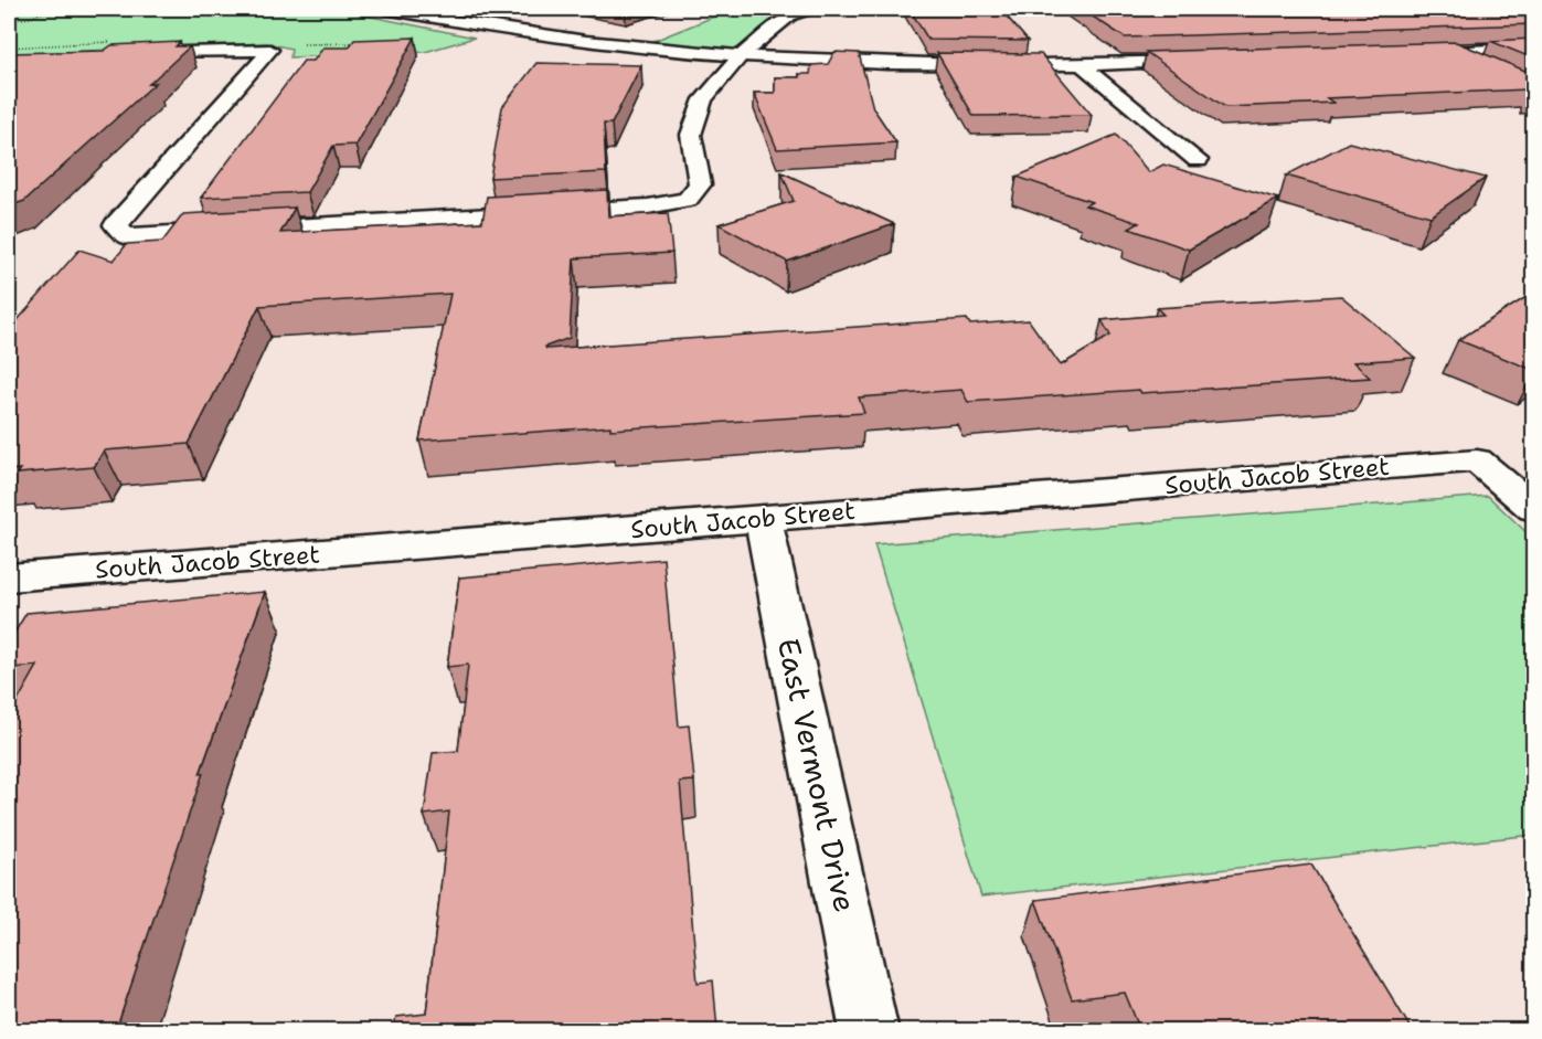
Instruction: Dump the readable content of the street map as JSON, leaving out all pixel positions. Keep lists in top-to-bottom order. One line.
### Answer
{"streets":{"street":["South Jacob Street","East Vermont Drive"]},"crossings":[["South Jacob Street","East Vermont Drive"]]}
